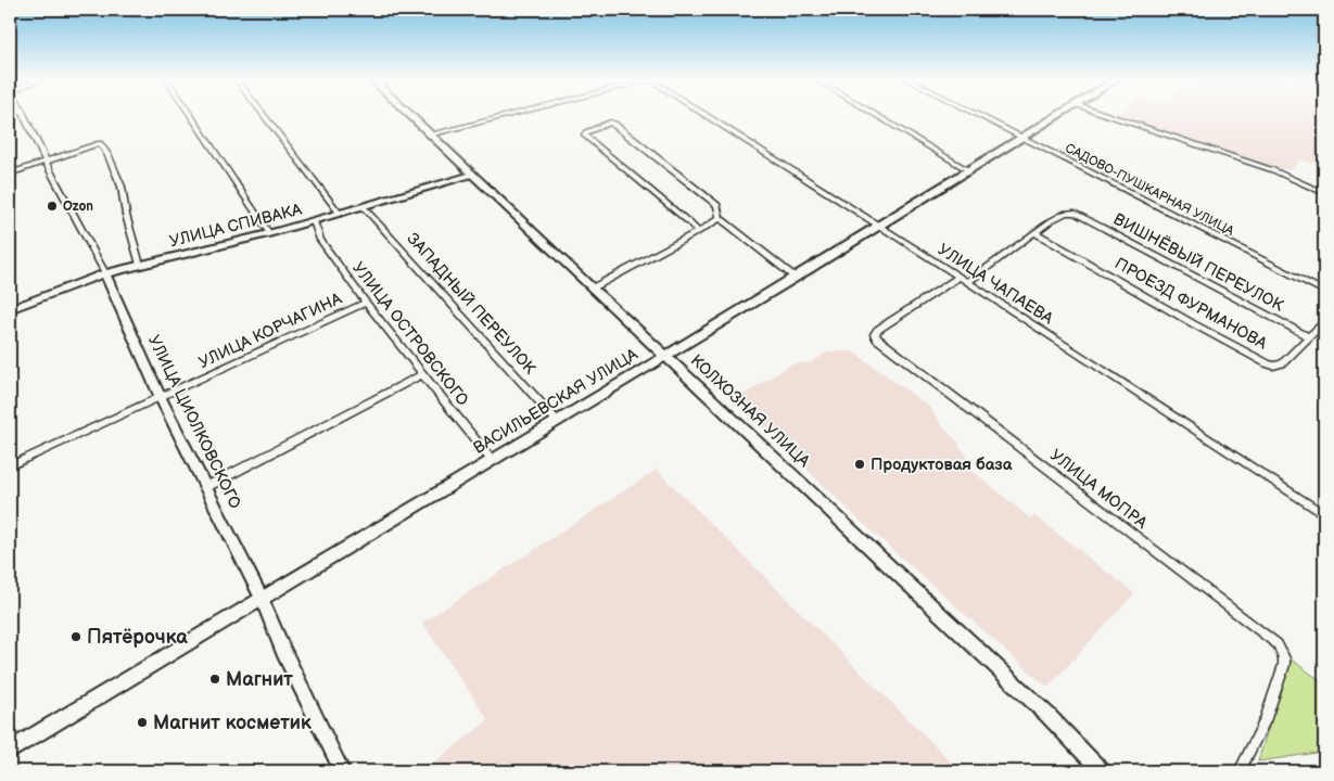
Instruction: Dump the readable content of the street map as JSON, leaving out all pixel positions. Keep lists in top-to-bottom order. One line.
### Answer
{"streets":{"main road":["ВАСИЛЬЕВСКАЯ УЛИЦА","КОЛХОЗНАЯ УЛИЦА"],"street":["САДОВО-ПУШКАРНАЯ УЛИЦА","УЛИЦА СПИВАКА","ВИШНЁВЫЙ ПЕРЕУЛОК","УЛИЦА ЧАПАЕВА","ЗАПАДНЫЙ ПЕРЕУЛОК","ПРОЕЗД ФУРМАНОВА","УЛИЦА КОРЧАГИНА","УЛИЦА ОСТРОВСКОГО","УЛИЦА ЦИОЛКОВСКОГО","УЛИЦА МОПРА"]},"crossings":[["САДОВО-ПУШКАРНАЯ УЛИЦА","ВАСИЛЬЕВСКАЯ УЛИЦА"],["УЛИЦА СПИВАКА","ЗАПАДНЫЙ ПЕРЕУЛОК"],["УЛИЦА СПИВАКА","УЛИЦА ОСТРОВСКОГО"],["УЛИЦА СПИВАКА","КОЛХОЗНАЯ УЛИЦА"],["УЛИЦА СПИВАКА","УЛИЦА ЦИОЛКОВСКОГО"],["ВИШНЁВЫЙ ПЕРЕУЛОК","ПРОЕЗД ФУРМАНОВА"],["УЛИЦА ЧАПАЕВА","ВАСИЛЬЕВСКАЯ УЛИЦА"],["УЛИЦА ЧАПАЕВА","УЛИЦА МОПРА"],["ЗАПАДНЫЙ ПЕРЕУЛОК","ВАСИЛЬЕВСКАЯ УЛИЦА"],["УЛИЦА КОРЧАГИНА","УЛИЦА ОСТРОВСКОГО"],["УЛИЦА КОРЧАГИНА","УЛИЦА ЦИОЛКОВСКОГО"],["УЛИЦА ОСТРОВСКОГО","ВАСИЛЬЕВСКАЯ УЛИЦА"],["ВАСИЛЬЕВСКАЯ УЛИЦА","КОЛХОЗНАЯ УЛИЦА"],["ВАСИЛЬЕВСКАЯ УЛИЦА","УЛИЦА ЦИОЛКОВСКОГО"]],"places":["Ozon","Продуктовая база","Пятёрочка","Магнит","Магнит косметик"]}
